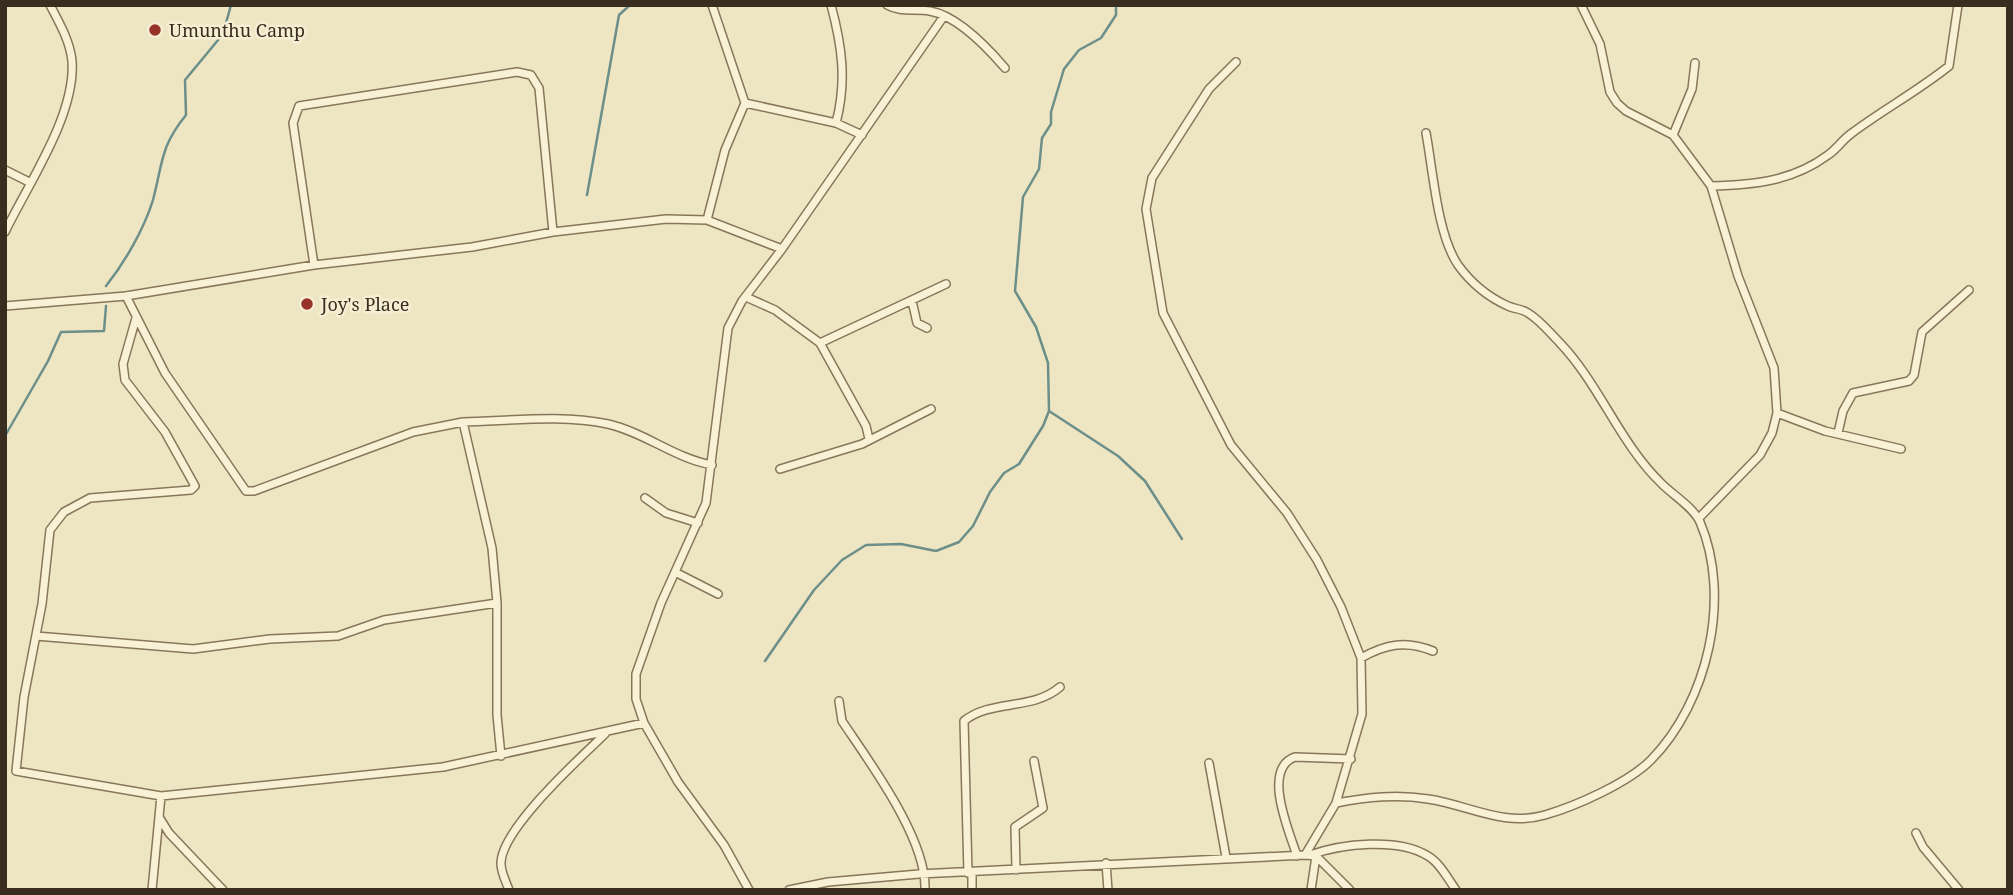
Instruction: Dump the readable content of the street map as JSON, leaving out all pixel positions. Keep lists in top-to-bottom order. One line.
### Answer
{"places":["Umunthu Camp","Joy's Place"]}
